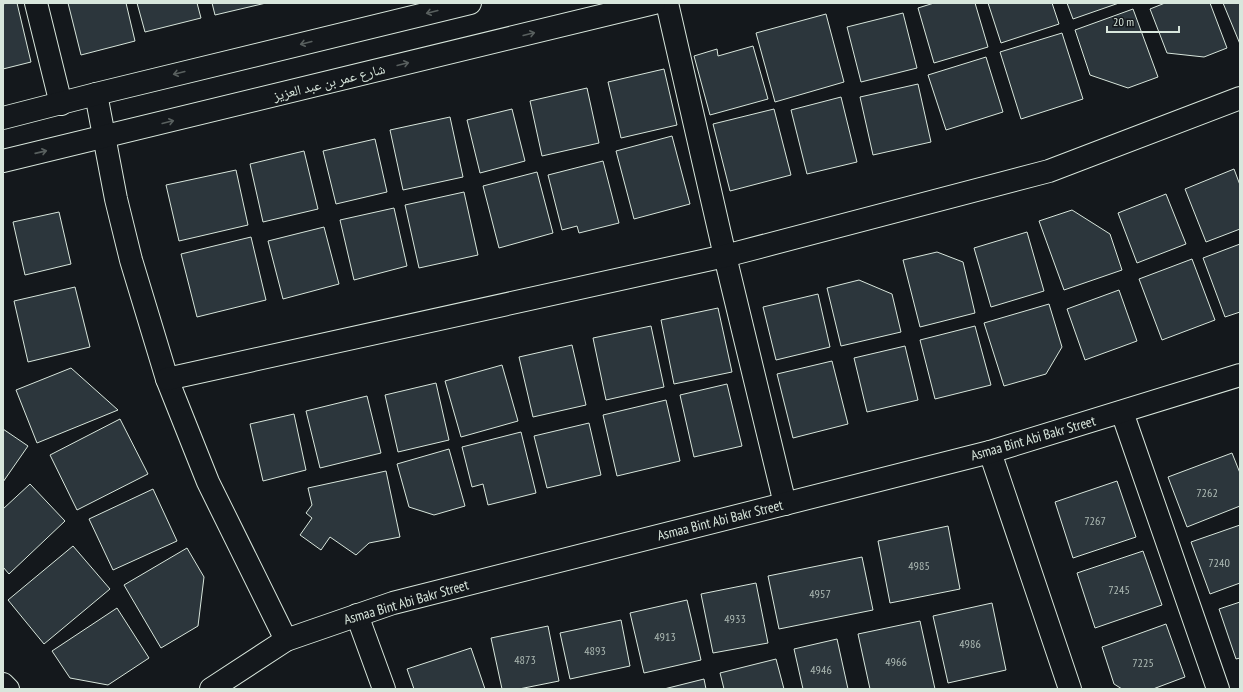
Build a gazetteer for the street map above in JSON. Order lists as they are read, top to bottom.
{
  "streets": {
    "street": ["شارع عمر بن عبد العزيز", "Asmaa Bint Abi Bakr Street"]
  },
  "house_numbers": [
    "7262",
    "7267",
    "7240",
    "4985",
    "7245",
    "4957",
    "4933",
    "4913",
    "4986",
    "4893",
    "4873",
    "4966",
    "7225",
    "4946"
  ],
  "scale_bar": "20 m"
}
